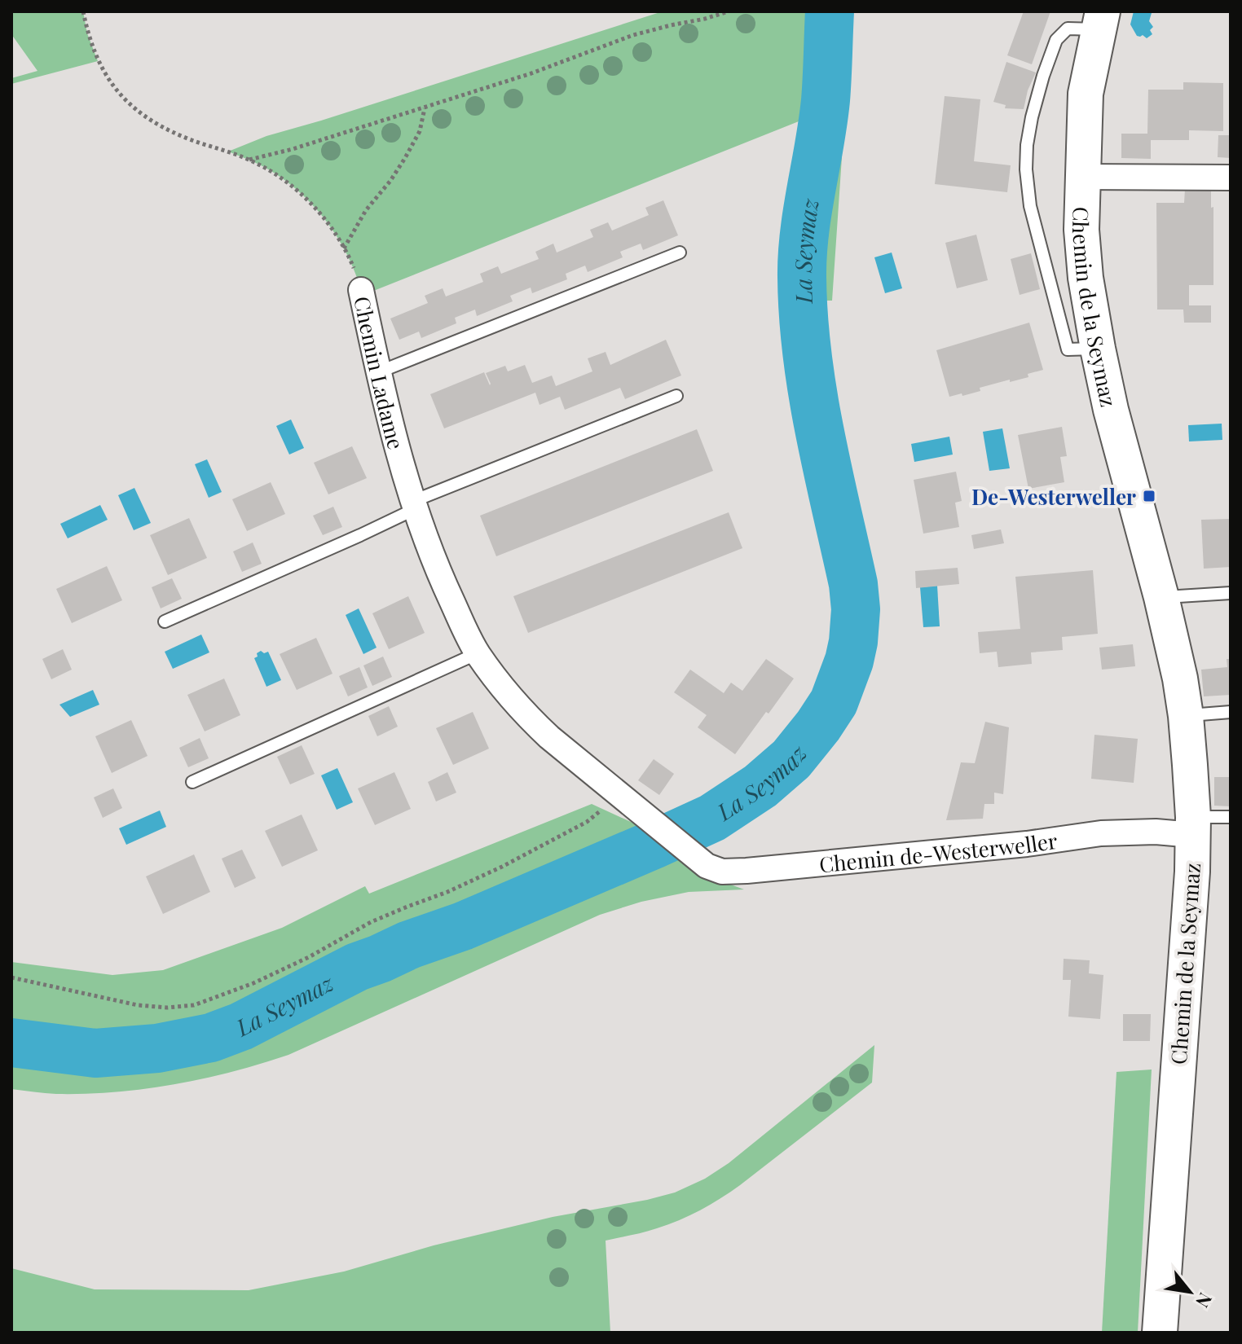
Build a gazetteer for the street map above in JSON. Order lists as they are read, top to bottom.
{
  "streets": {
    "street": ["Chemin de la Seymaz", "Chemin Ladame", "Chemin de-Westerweller"]
  },
  "crossings": [
    ["Chemin de la Seymaz", "Chemin de-Westerweller"],
    ["Chemin Ladame", "Chemin de-Westerweller"]
  ],
  "water": ["La Seymaz"],
  "places": {
    "transit": ["De-Westerweller"]
  },
  "north": "bottom right"
}
